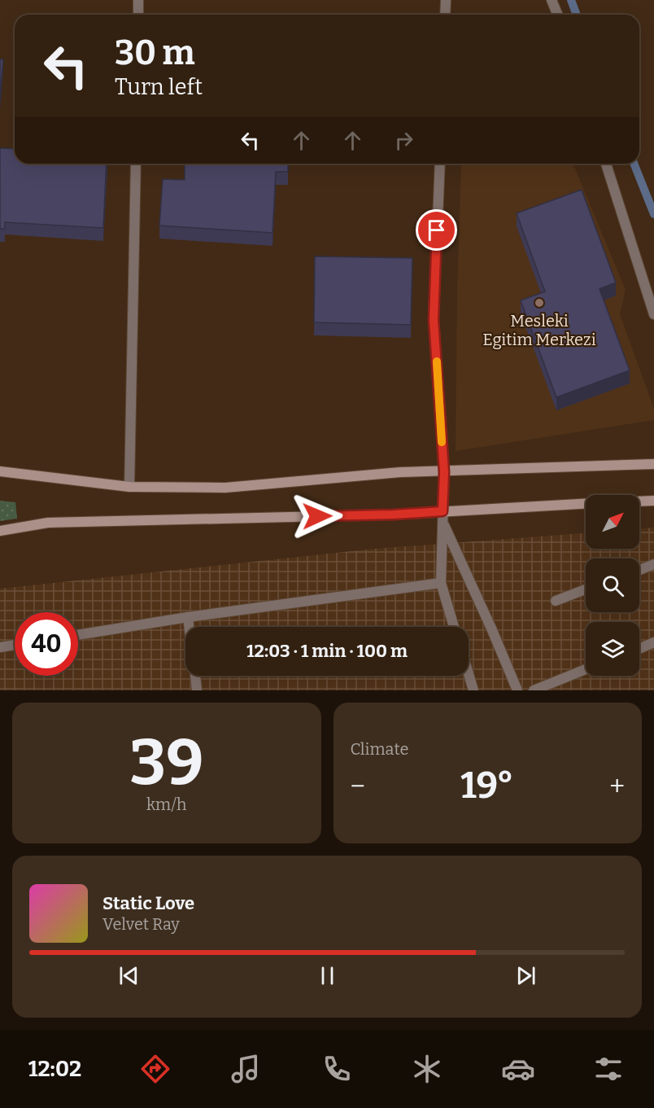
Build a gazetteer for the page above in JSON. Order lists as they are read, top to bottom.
{
  "places": ["Mesleki Egitim Merkezi"],
  "north": "top right",
  "page": {
    "turn": ["30 m", "Turn left"],
    "limit": "40",
    "trip": "12:03 · 1 min · 100 m",
    "tile": [
      ["39", "km/h"],
      "Climate"
    ],
    "heat": ["−", "19°", "+"],
    "song": ["Static Love", "Velvet Ray"],
    "tabs": "12:02"
  }
}
